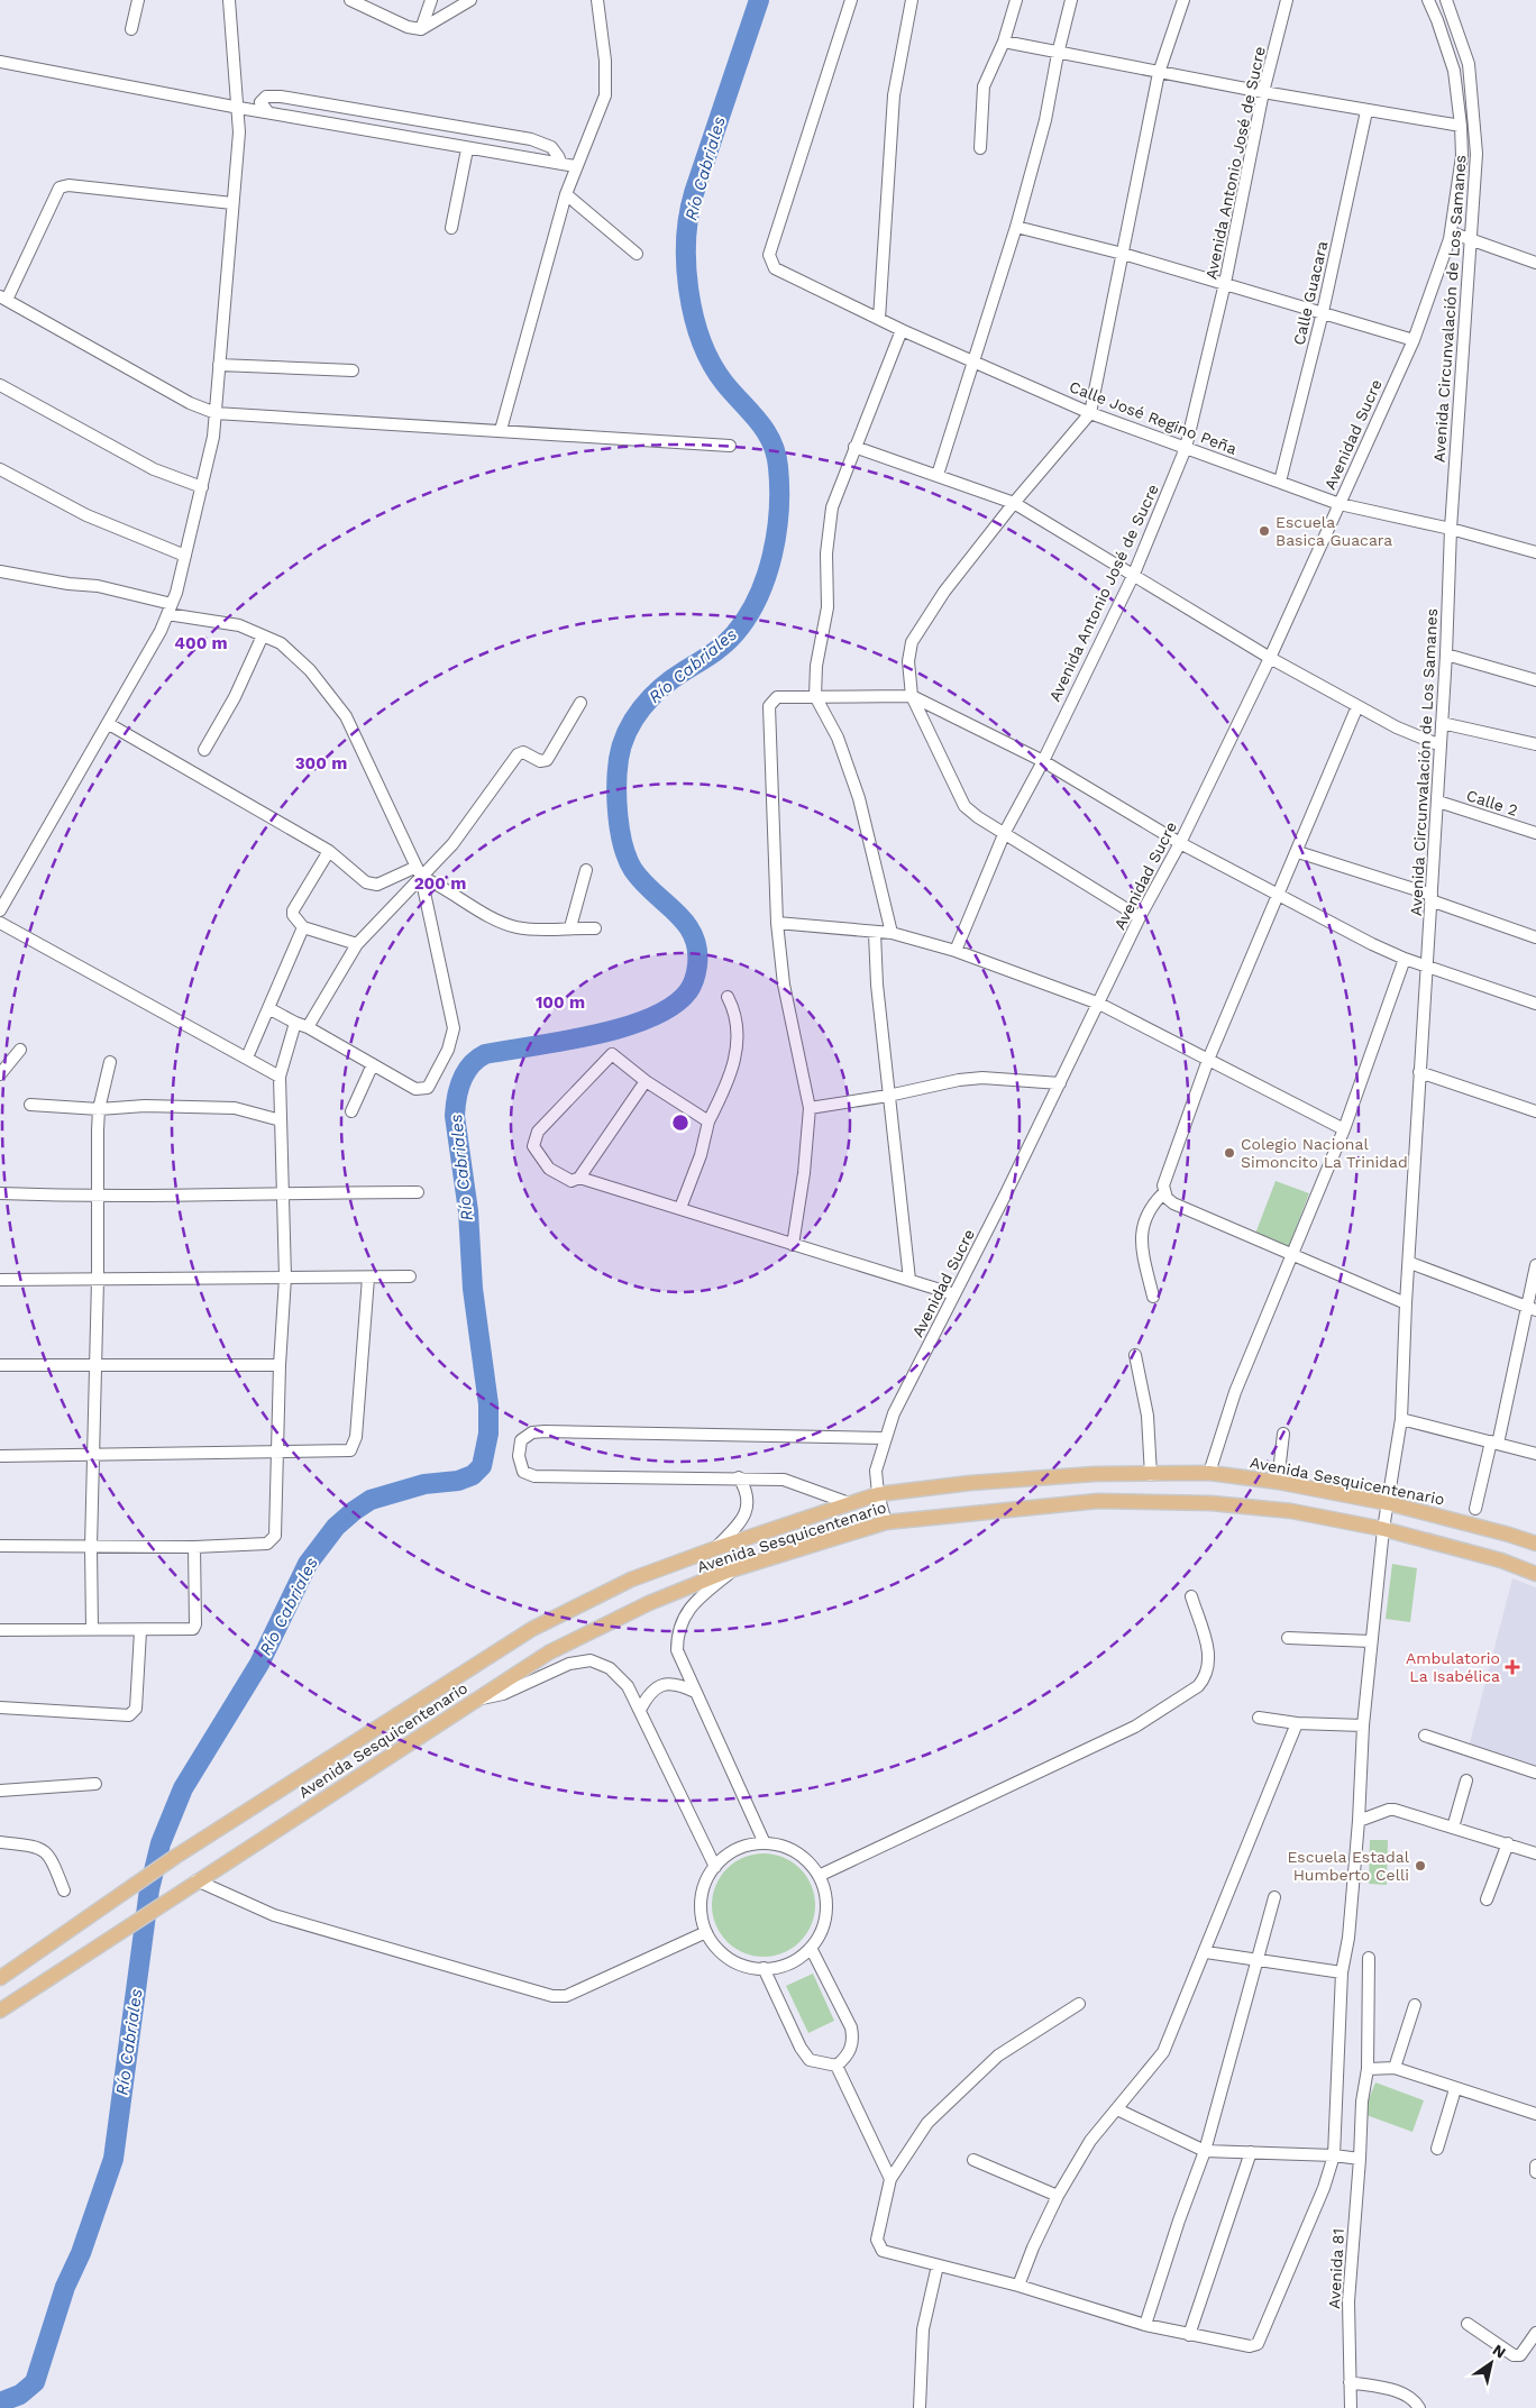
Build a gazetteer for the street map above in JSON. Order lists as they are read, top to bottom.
{
  "streets": {
    "main road": ["Avenida Sesquicentenario"],
    "street": [
      "Avenida Antonio José de Sucre",
      "Calle Guacara",
      "Avenida Circunvalación de Los Samanes",
      "Calle José Regino Peña",
      "Avenidad Sucre",
      "Calle 2",
      "Avenida 81"
    ]
  },
  "crossings": [
    ["Avenida Antonio José de Sucre", "Calle José Regino Peña"],
    ["Calle Guacara", "Calle José Regino Peña"],
    ["Avenida Circunvalación de Los Samanes", "Calle José Regino Peña"],
    ["Avenida Circunvalación de Los Samanes", "Calle 2"],
    ["Avenida Circunvalación de Los Samanes", "Avenida Sesquicentenario"],
    ["Calle José Regino Peña", "Avenidad Sucre"],
    ["Avenidad Sucre", "Avenida Sesquicentenario"]
  ],
  "water": ["Río Cabriales"],
  "places": {
    "other": ["Escuela Basica Guacara", "Colegio Nacional Simoncito La Trinidad", "Escuela Estadal Humberto Celli"],
    "health": ["Ambulatorio La Isabélica"]
  },
  "north": "top right",
  "rings": [
    "400 m",
    "300 m",
    "200 m",
    "100 m"
  ]
}
